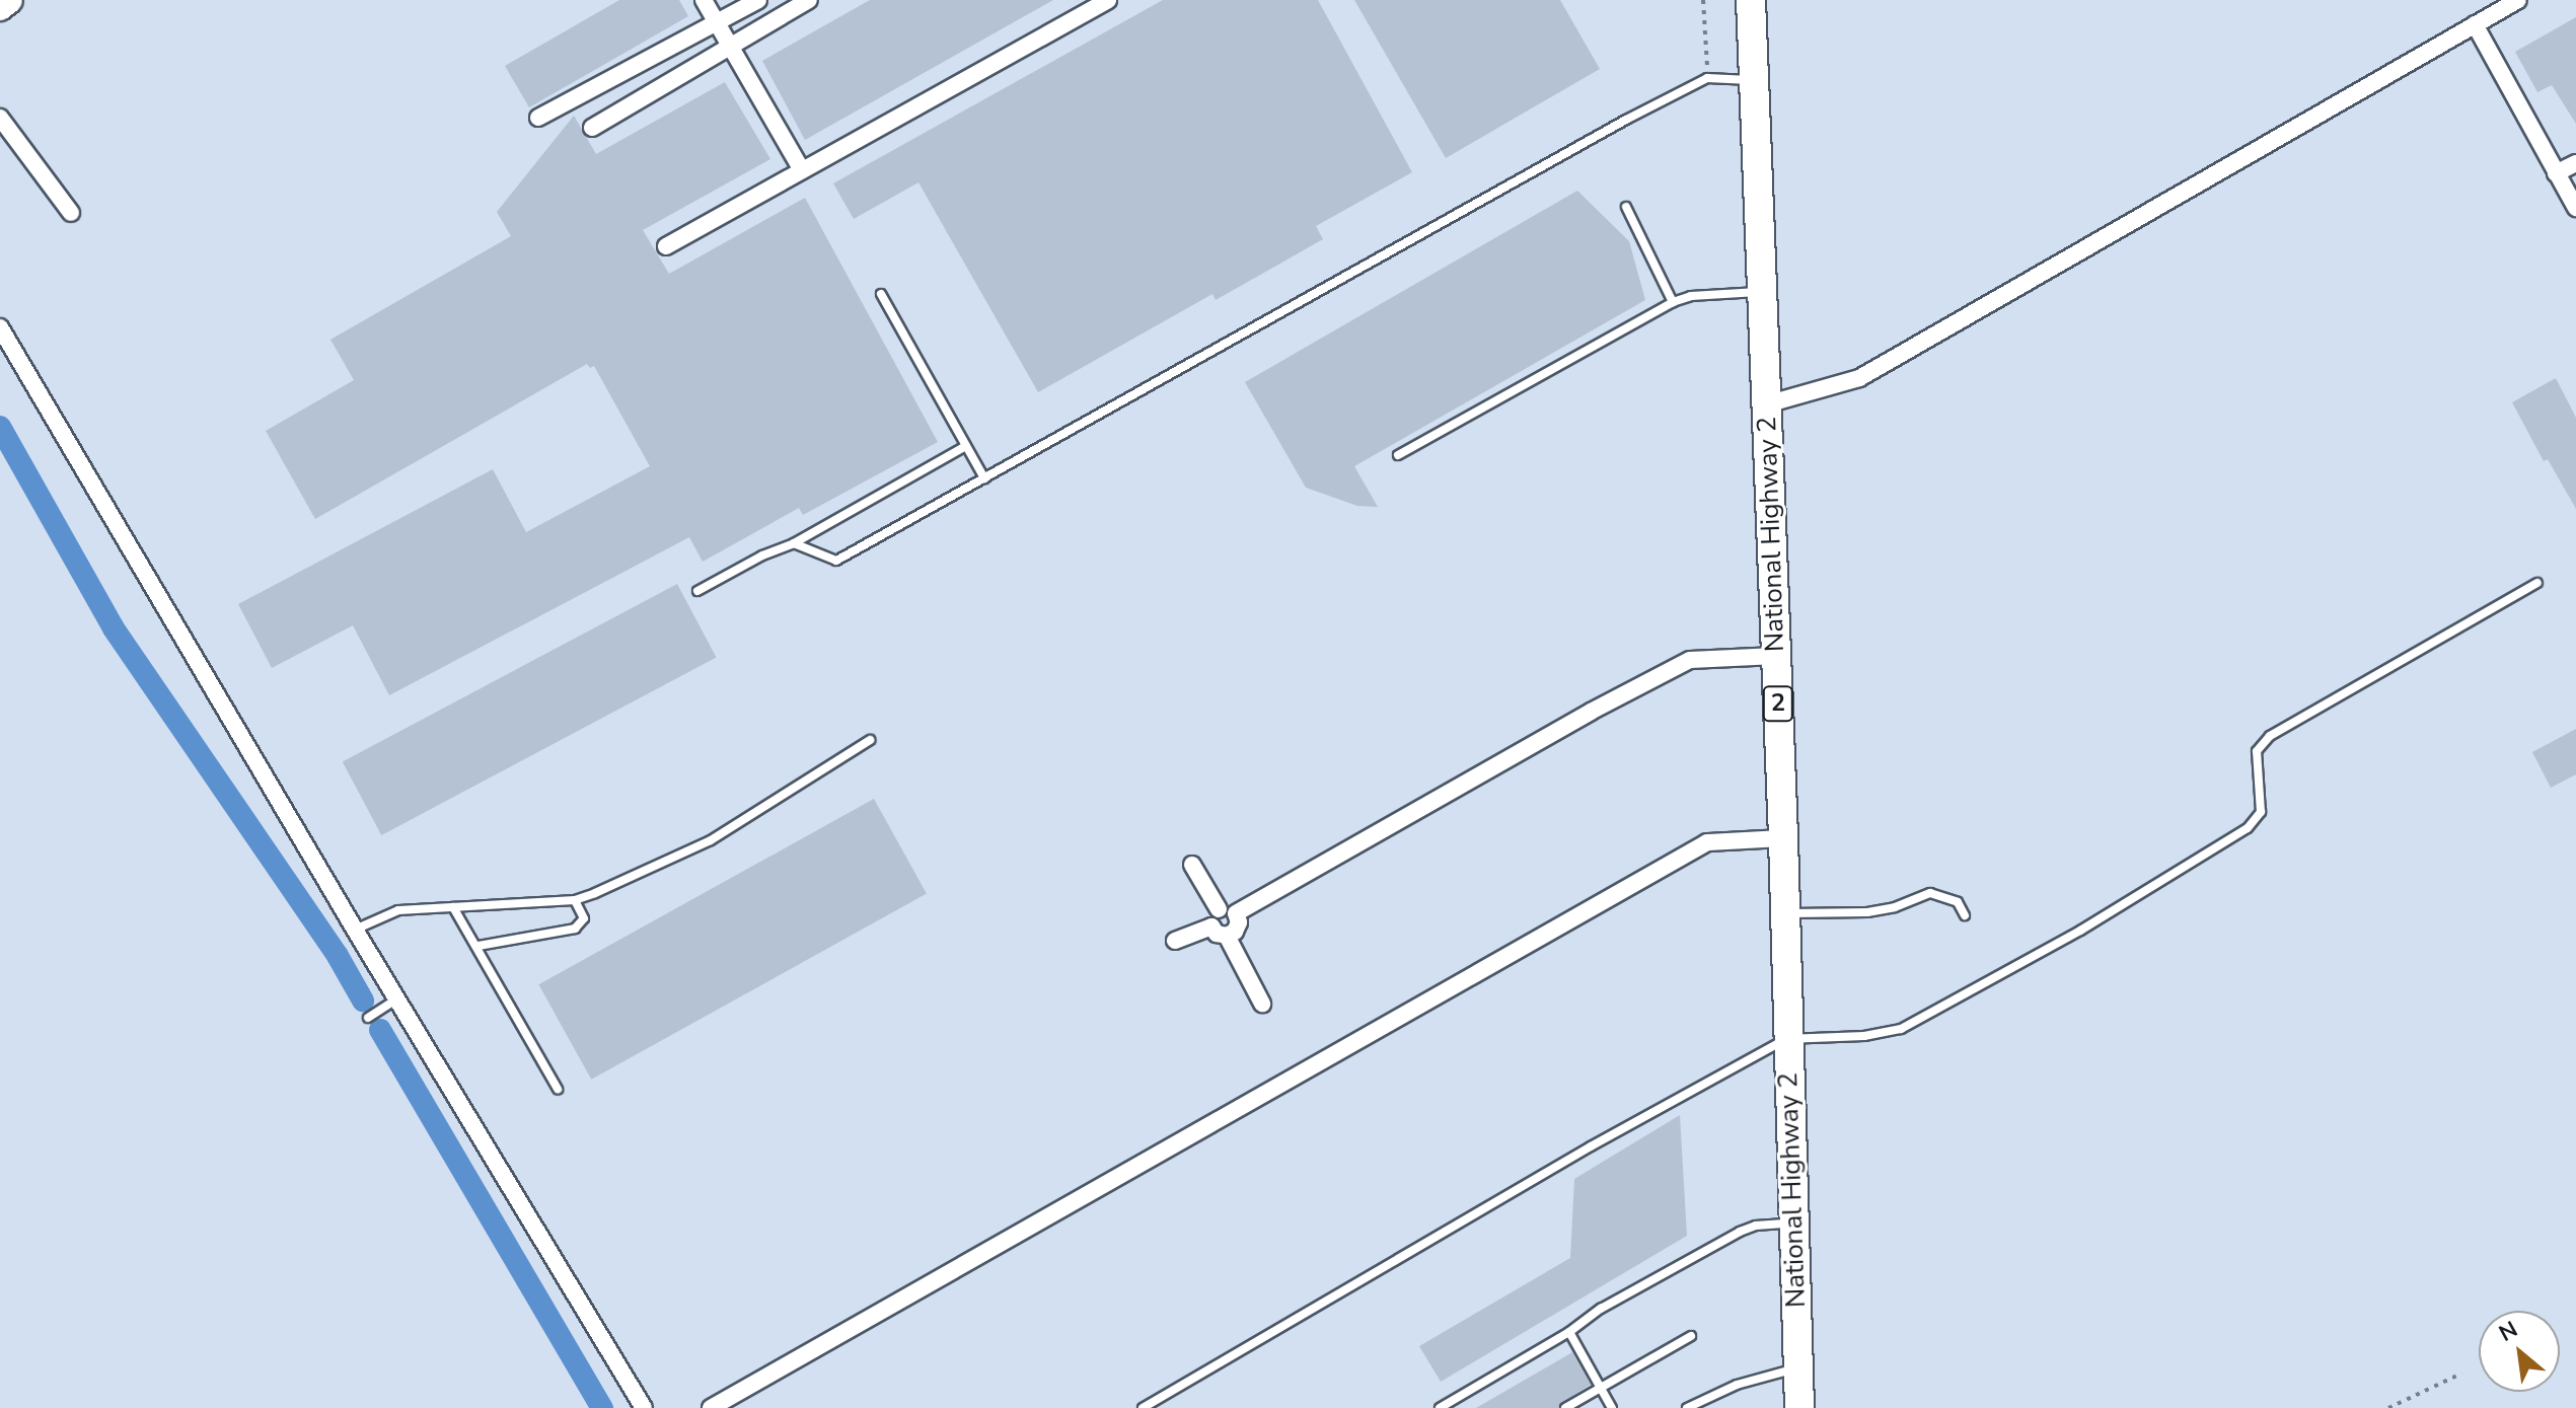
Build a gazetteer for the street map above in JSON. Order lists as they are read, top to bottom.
{
  "streets": {
    "highway": ["National Highway 2", "2"]
  },
  "north": "top left"
}
